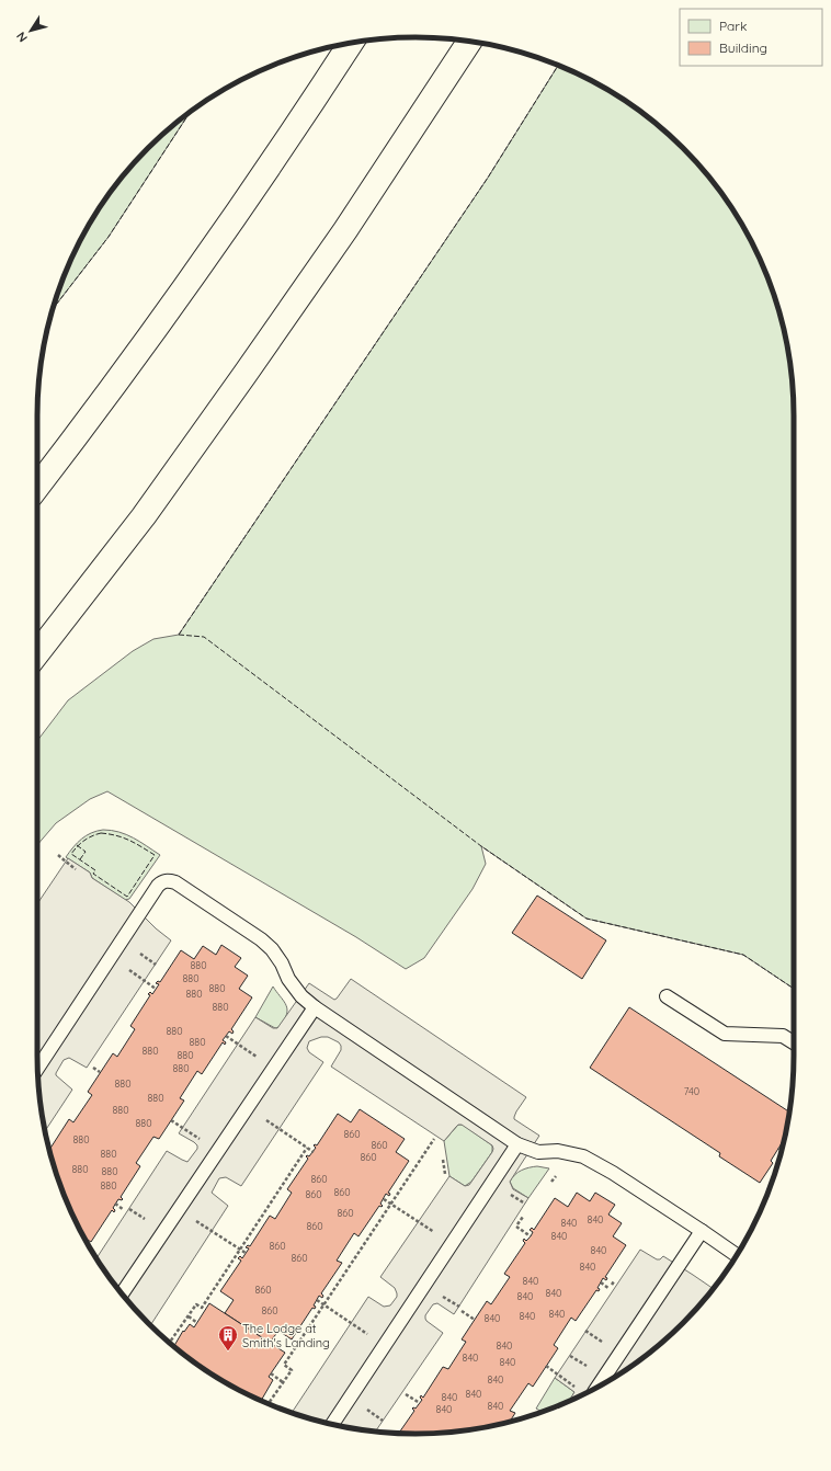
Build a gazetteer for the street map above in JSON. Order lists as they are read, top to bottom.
{
  "places": {
    "building": ["The Lodge at Smith's Landing"]
  },
  "house_numbers": [
    "880",
    "880",
    "880",
    "880",
    "880",
    "880",
    "880",
    "880",
    "880",
    "880",
    "880",
    "740",
    "880",
    "880",
    "880",
    "860",
    "880",
    "860",
    "880",
    "860",
    "880",
    "880",
    "860",
    "880",
    "860",
    "860",
    "860",
    "840",
    "840",
    "860",
    "840",
    "860",
    "840",
    "860",
    "840",
    "840",
    "860",
    "840",
    "840",
    "860",
    "840",
    "840",
    "840",
    "840",
    "840",
    "840",
    "840",
    "840",
    "840",
    "840",
    "840"
  ],
  "legend": ["Park", "Building"],
  "north": "bottom left"
}
